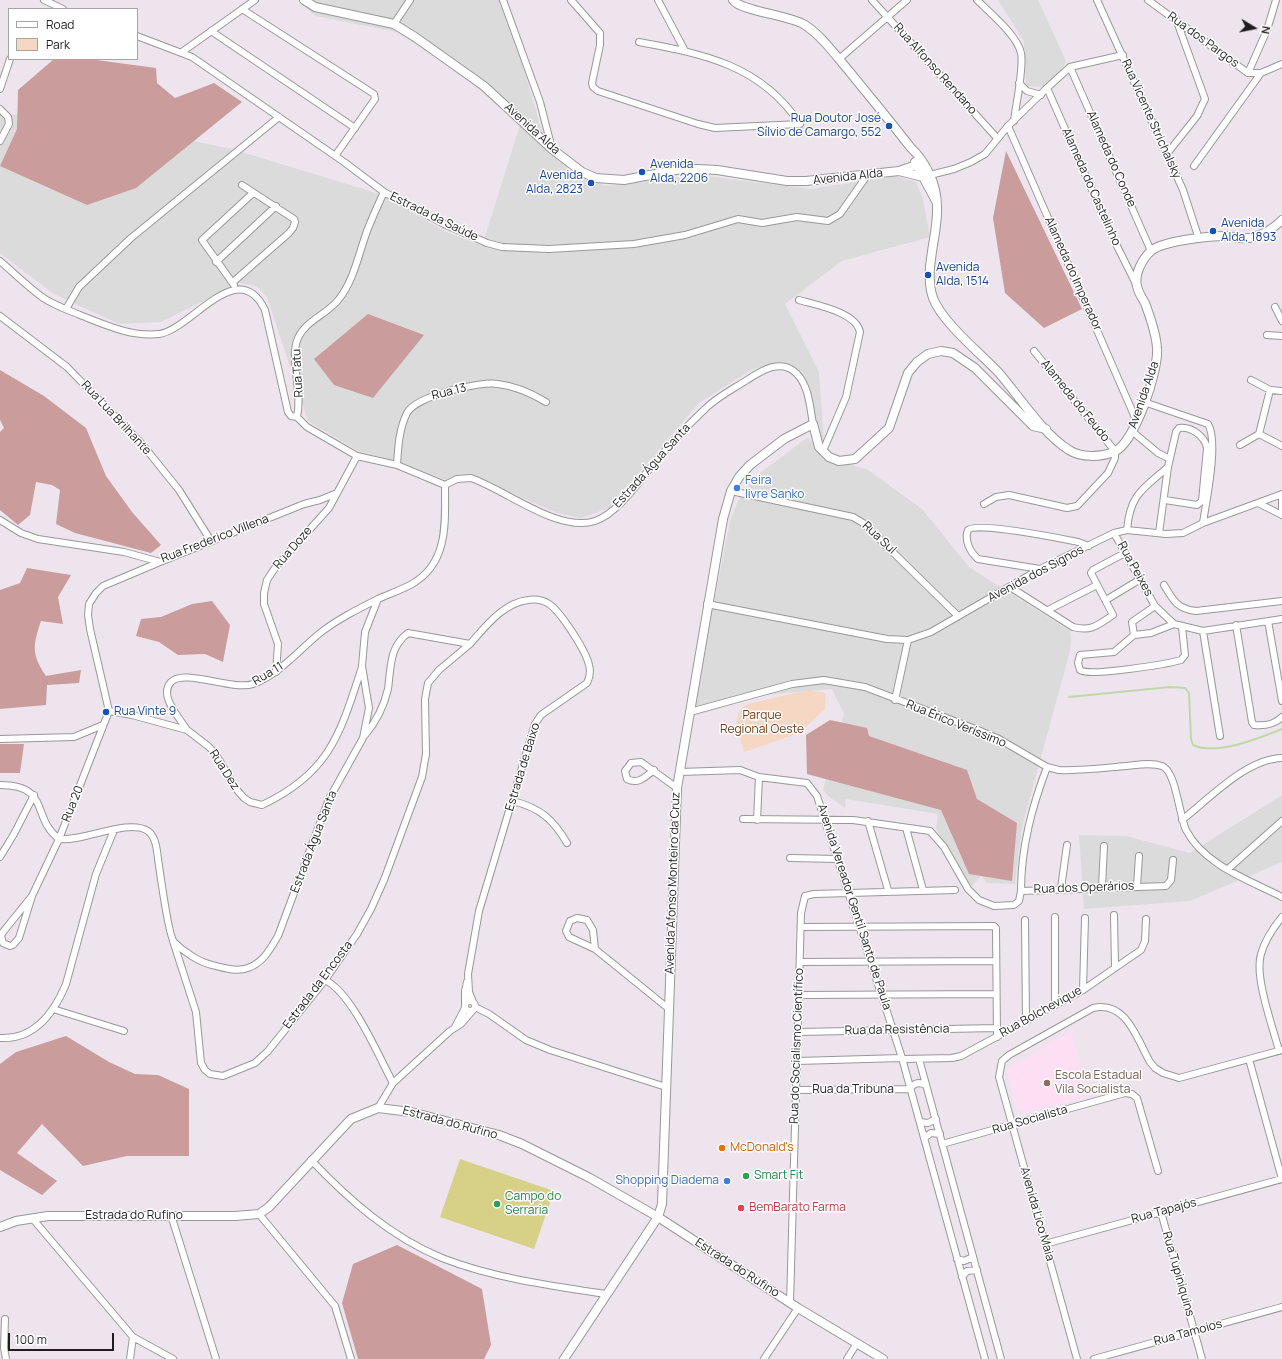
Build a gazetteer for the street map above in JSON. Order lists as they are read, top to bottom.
{
  "streets": {
    "street": [
      "Rua dos Pargos",
      "Rua Alfonso Rendano",
      "Rua Vicente Strichalsky",
      "Avenida Alda",
      "Alameda do Conde",
      "Alameda do Castelinho",
      "Estrada da Saúde",
      "Alameda do Imperador",
      "Rua Tatu",
      "Rua 13",
      "Alameda do Feudo",
      "Rua Lua Brilhante",
      "Estrada Água Santa",
      "Rua Sul",
      "Rua Frederico Villena",
      "Rua Doze",
      "Rua Peixes",
      "Avenida dos Signos",
      "Rua 11",
      "Rua Érico Veríssimo",
      "Estrada de Baixo",
      "Rua Dez",
      "Rua 20",
      "Avenida Afonso Monteiro da Cruz",
      "Rua dos Operários",
      "Avenida Vereador Gentil Santo de Paula",
      "Estrada da Encosta",
      "Rua Bolchevique",
      "Rua da Resistência",
      "Rua do Socialismo Científico",
      "Rua da Tribuna",
      "Rua Socialista",
      "Estrada do Rufino",
      "Rua Tapajós",
      "Avenida Lico Maia",
      "Rua Tupiniquins",
      "Rua Tamoios"
    ]
  },
  "crossings": [
    ["Avenida Alda", "Alameda do Castelinho"],
    ["Avenida Alda", "Estrada da Saúde"],
    ["Avenida Alda", "Alameda do Imperador"],
    ["Avenida Alda", "Alameda do Feudo"],
    ["Estrada da Saúde", "Rua Tatu"],
    ["Rua Lua Brilhante", "Rua Frederico Villena"],
    ["Estrada Água Santa", "Rua 11"],
    ["Estrada Água Santa", "Rua Dez"],
    ["Estrada Água Santa", "Avenida Afonso Monteiro da Cruz"],
    ["Estrada Água Santa", "Estrada da Encosta"],
    ["Rua Sul", "Avenida dos Signos"],
    ["Rua Sul", "Avenida Afonso Monteiro da Cruz"],
    ["Rua Frederico Villena", "Rua Doze"],
    ["Rua Doze", "Rua 11"],
    ["Rua Peixes", "Avenida dos Signos"],
    ["Avenida dos Signos", "Avenida Afonso Monteiro da Cruz"],
    ["Rua 11", "Rua Dez"],
    ["Rua Érico Veríssimo", "Avenida Afonso Monteiro da Cruz"],
    ["Estrada de Baixo", "Estrada da Encosta"],
    ["Estrada de Baixo", "Estrada do Rufino"],
    ["Rua Dez", "Rua 20"],
    ["Avenida Afonso Monteiro da Cruz", "Avenida Vereador Gentil Santo de Paula"],
    ["Avenida Afonso Monteiro da Cruz", "Estrada do Rufino"],
    ["Rua dos Operários", "Avenida Vereador Gentil Santo de Paula"],
    ["Avenida Vereador Gentil Santo de Paula", "Rua Bolchevique"],
    ["Avenida Vereador Gentil Santo de Paula", "Rua da Resistência"],
    ["Avenida Vereador Gentil Santo de Paula", "Rua do Socialismo Científico"],
    ["Avenida Vereador Gentil Santo de Paula", "Rua da Tribuna"],
    ["Rua Bolchevique", "Rua do Socialismo Científico"],
    ["Rua da Resistência", "Rua do Socialismo Científico"],
    ["Rua do Socialismo Científico", "Rua da Tribuna"],
    ["Rua do Socialismo Científico", "Estrada do Rufino"],
    ["Rua Socialista", "Avenida Lico Maia"],
    ["Rua Tapajós", "Avenida Lico Maia"],
    ["Rua Tapajós", "Rua Tupiniquins"],
    ["Rua Tupiniquins", "Rua Tamoios"]
  ],
  "parks": ["Parque Regional Oeste"],
  "places": [
    "Rua Doutor José Sílvio de Camargo, 552",
    "Avenida Alda, 2206",
    "Avenida Alda, 2823",
    "Avenida Alda, 1893",
    "Avenida Alda, 1514",
    "Feira livre Sanko",
    "Rua Vinte 9",
    "Escola Estadual Vila Socialista",
    "McDonald's",
    "Smart Fit",
    "Shopping Diadema",
    "Campo do Serraria",
    "BemBarato Farma"
  ],
  "legend": ["Road", "Park"],
  "scale_bar": "100 m",
  "north": "right"
}
